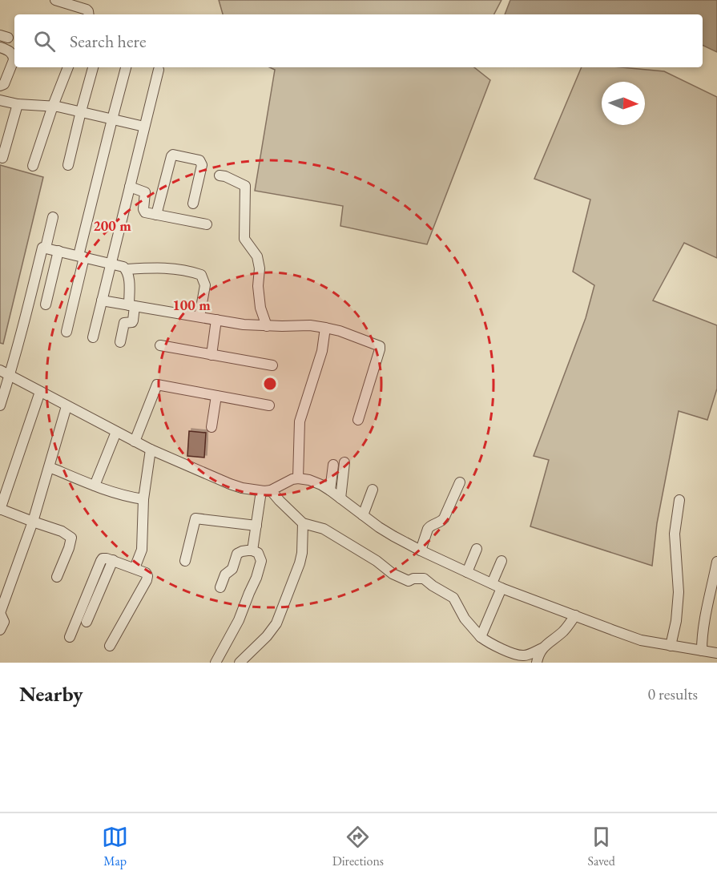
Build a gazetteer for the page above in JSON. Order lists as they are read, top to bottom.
{
  "north": "right",
  "page": {
    "search": "Search here",
    "heading": ["Nearby", "0 results"],
    "nav": ["Map", "Directions", "Saved"]
  },
  "rings": ["200 m", "100 m"]
}
